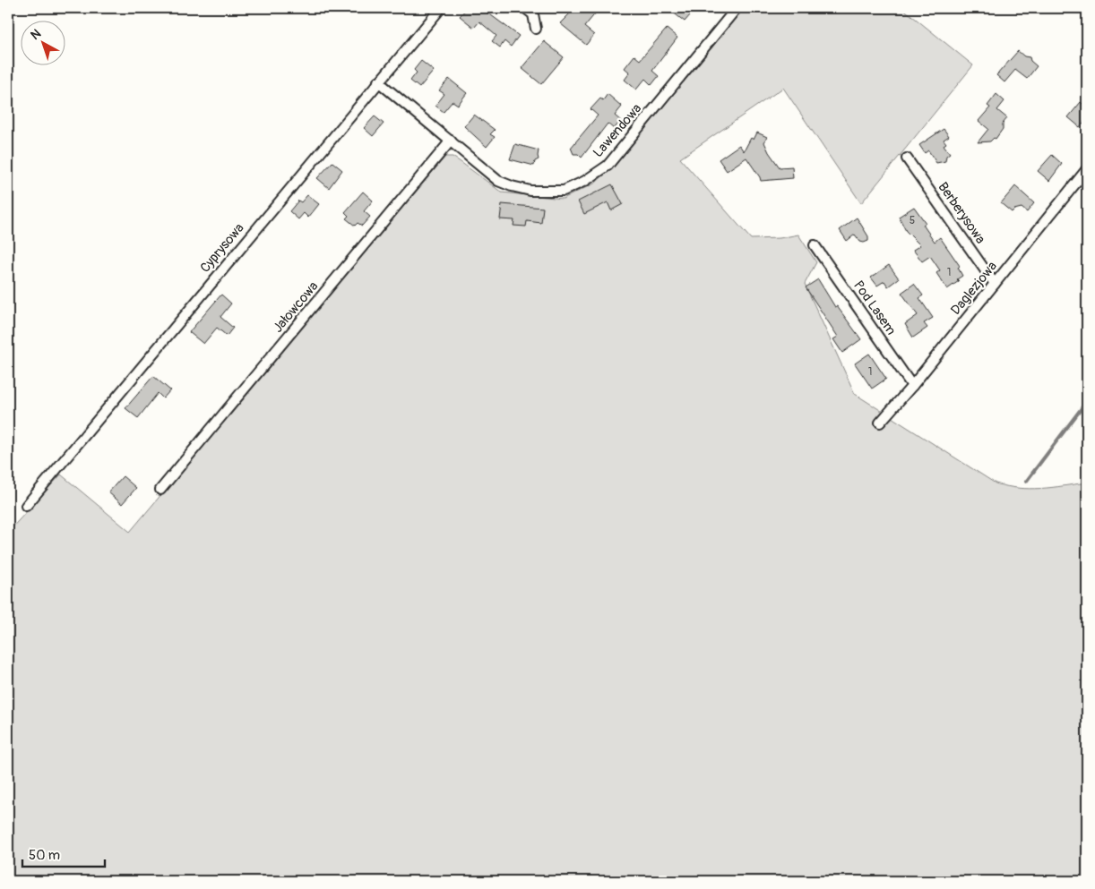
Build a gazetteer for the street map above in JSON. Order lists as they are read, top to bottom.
{
  "streets": {
    "street": [
      "Lawendowa",
      "Berberysowa",
      "Cyprysowa",
      "Daglezjowa",
      "Jałowcowa",
      "Pod Lasem"
    ]
  },
  "crossings": [
    ["Lawendowa", "Cyprysowa"],
    ["Lawendowa", "Jałowcowa"],
    ["Berberysowa", "Daglezjowa"],
    ["Daglezjowa", "Pod Lasem"]
  ],
  "house_numbers": ["5", "1", "1"],
  "scale_bar": "50 m",
  "north": "top left"
}
